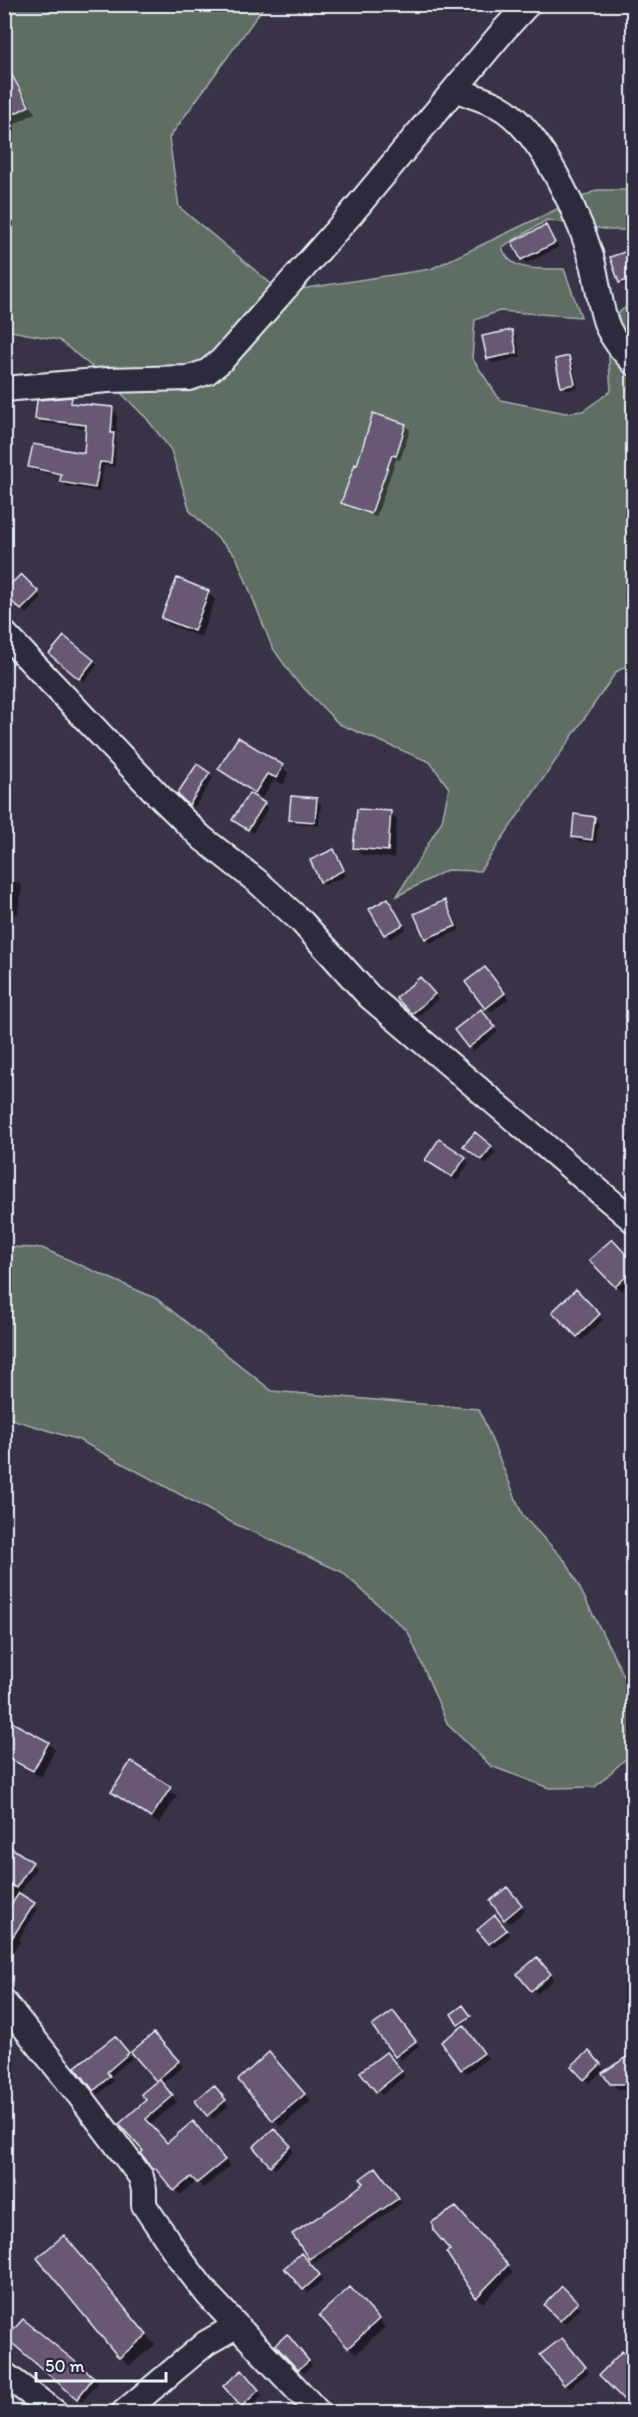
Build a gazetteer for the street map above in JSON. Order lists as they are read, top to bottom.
{
  "scale_bar": "50 m"
}
